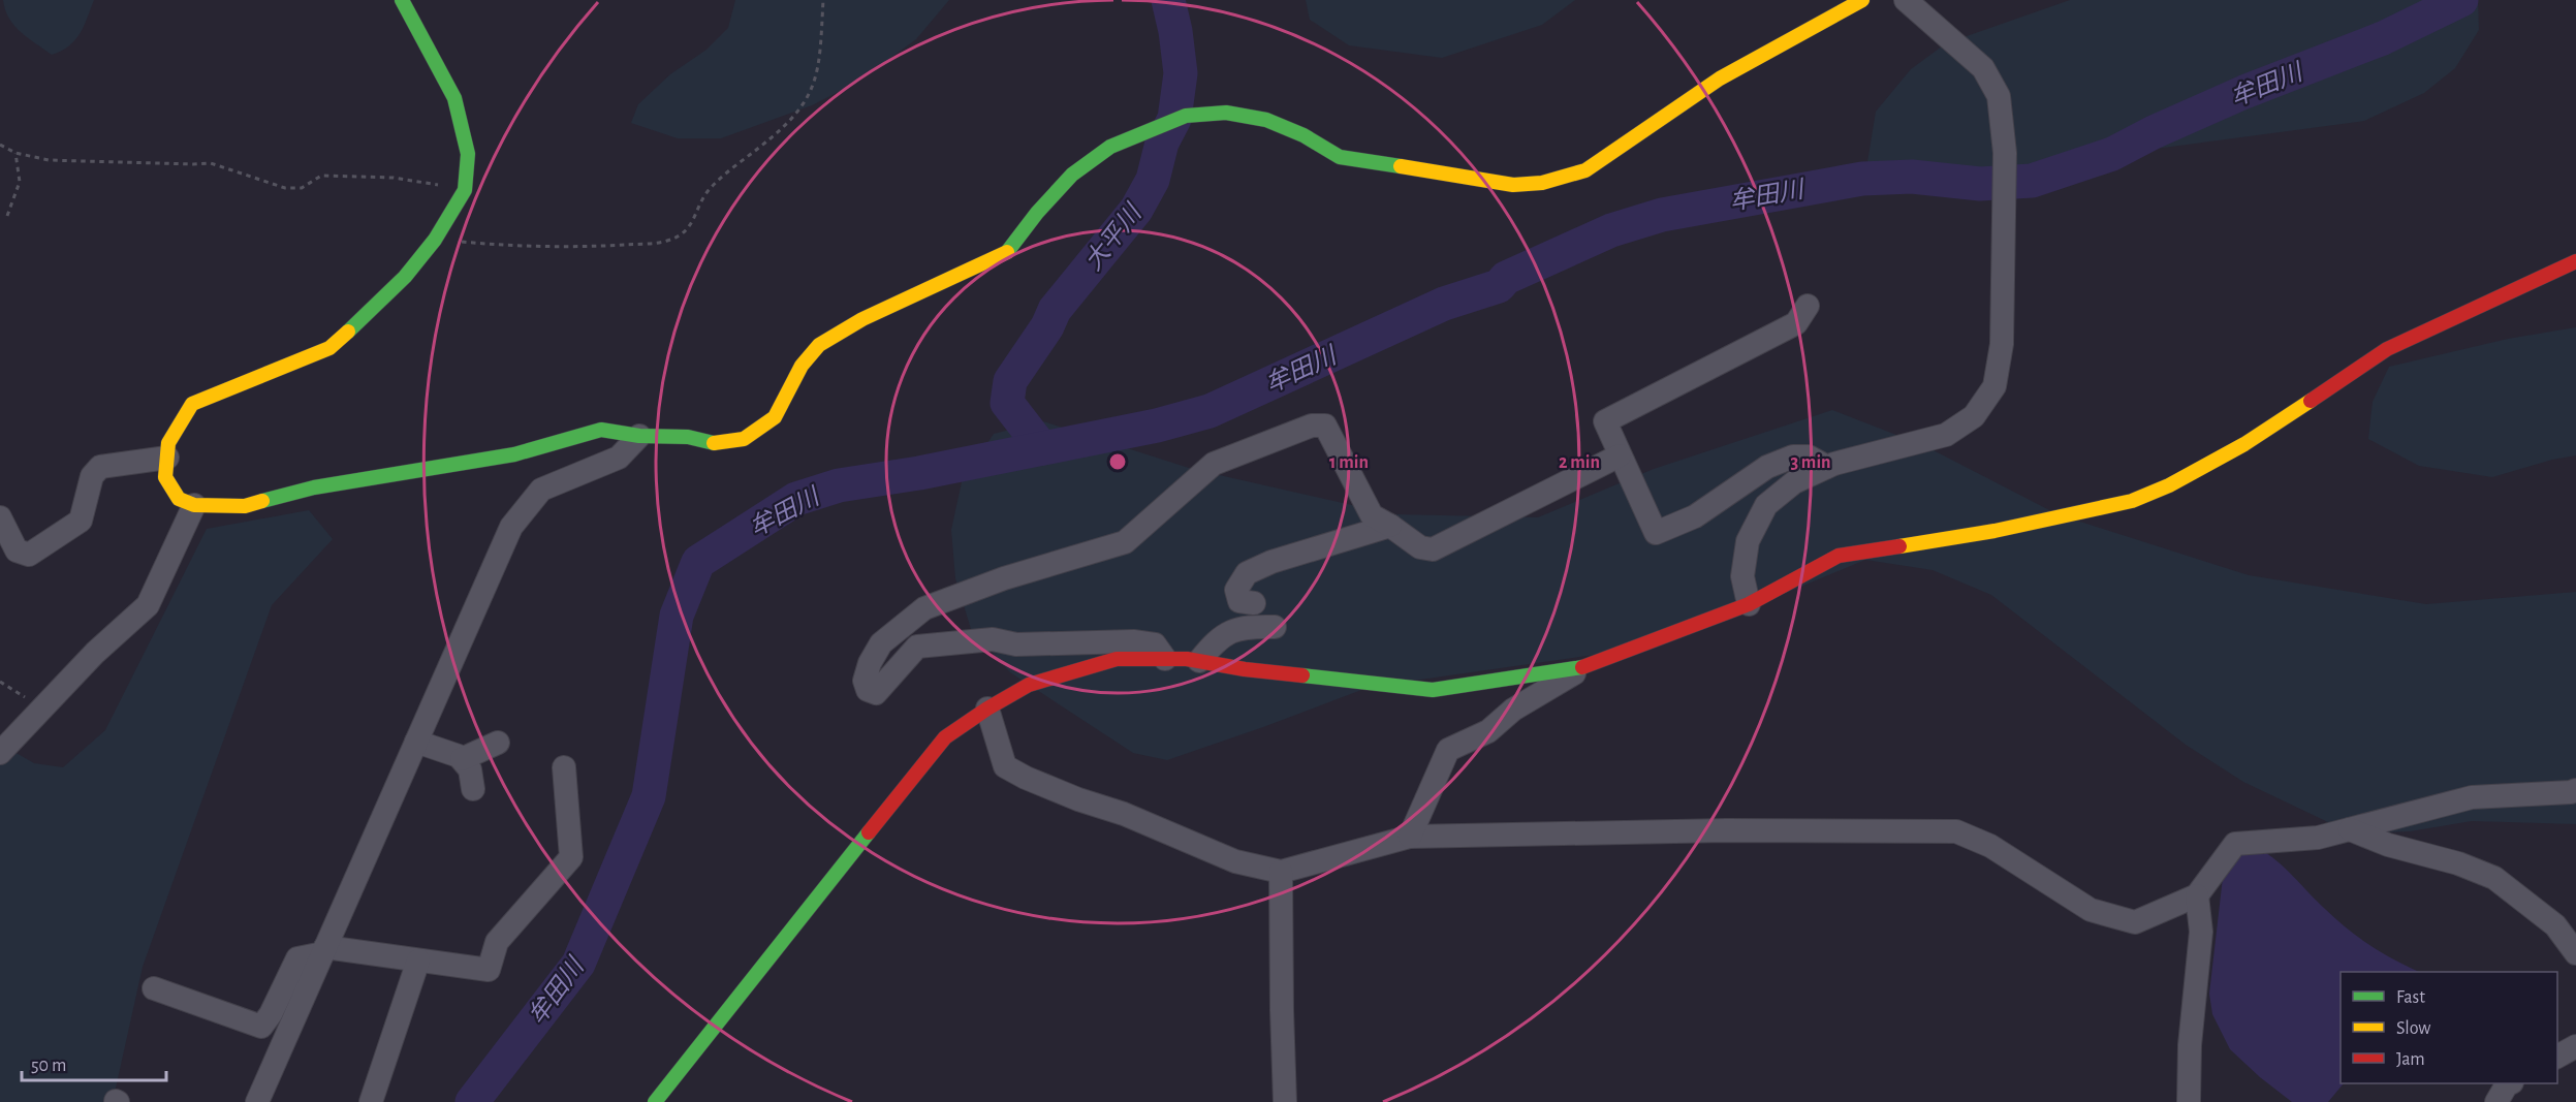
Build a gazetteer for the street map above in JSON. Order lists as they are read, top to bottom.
{
  "water": ["牟田川", "大平川"],
  "legend": ["Fast", "Slow", "Jam"],
  "scale_bar": "50 m",
  "rings": ["1 min", "2 min", "3 min"]
}
